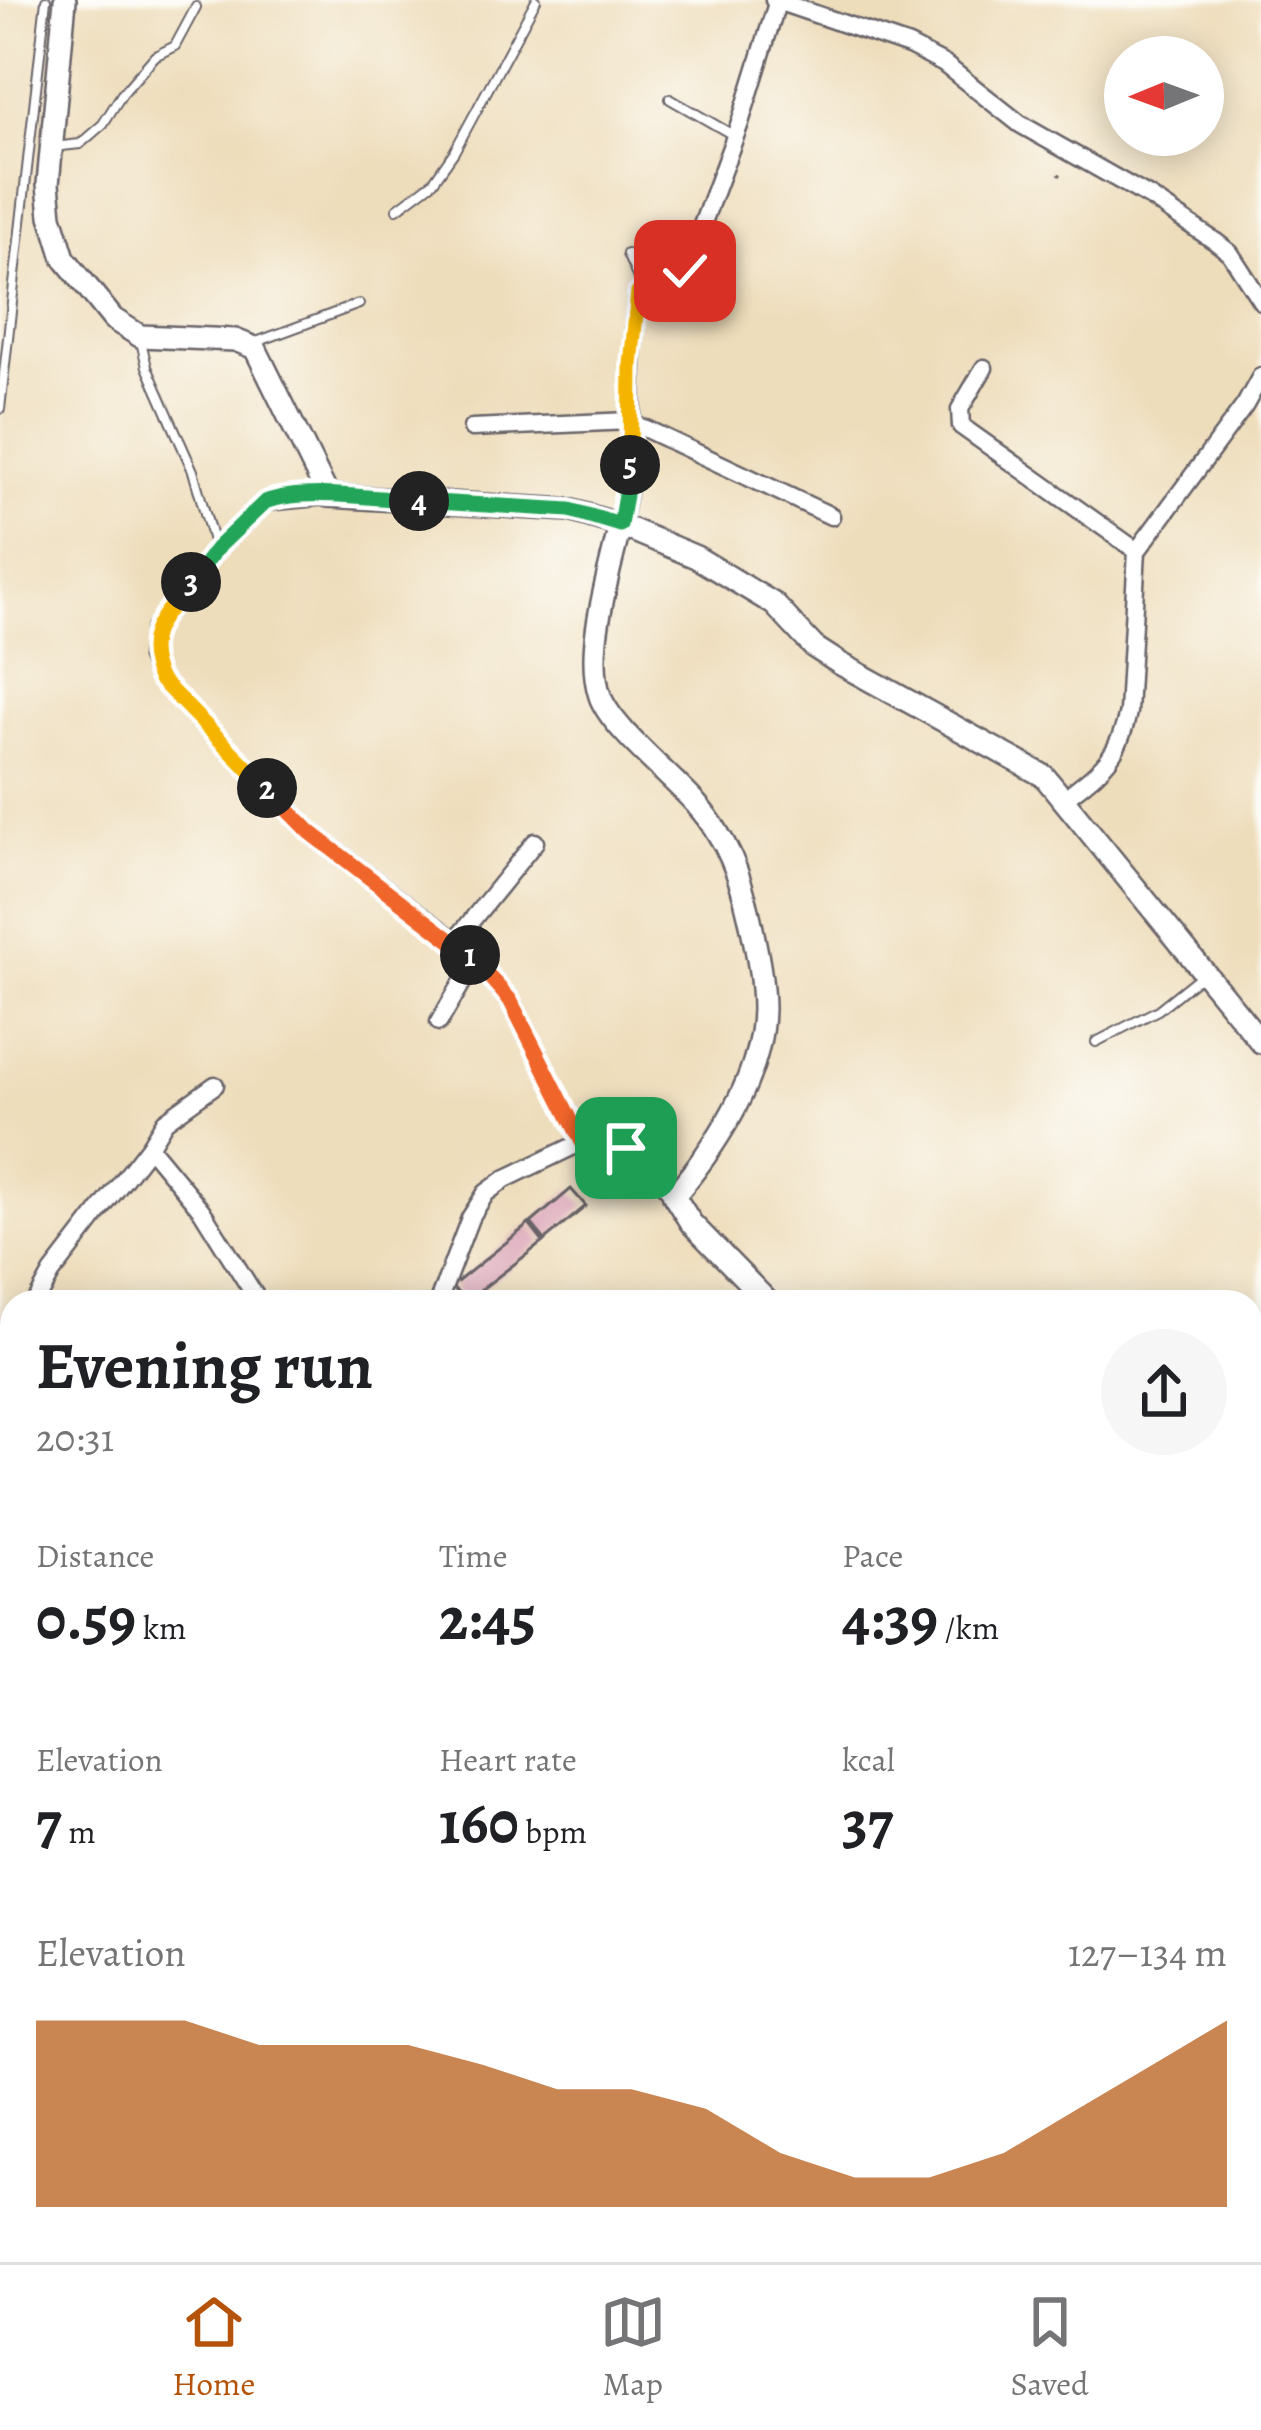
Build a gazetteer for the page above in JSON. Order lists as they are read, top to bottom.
{
  "north": "left",
  "page": {
    "pins": [
      "5",
      "4",
      "3",
      "2",
      "1"
    ],
    "heading": ["Evening run", "20:31"],
    "stats": [
      ["Distance", "0.59 km"],
      ["Time", "2:45"],
      ["Pace", "4:39 /km"],
      ["Elevation", "7 m"],
      ["Heart rate", "160 bpm"],
      ["kcal", "37"]
    ],
    "chart": ["Elevation", "127–134 m"],
    "tabs": ["Home", "Map", "Saved"]
  }
}
